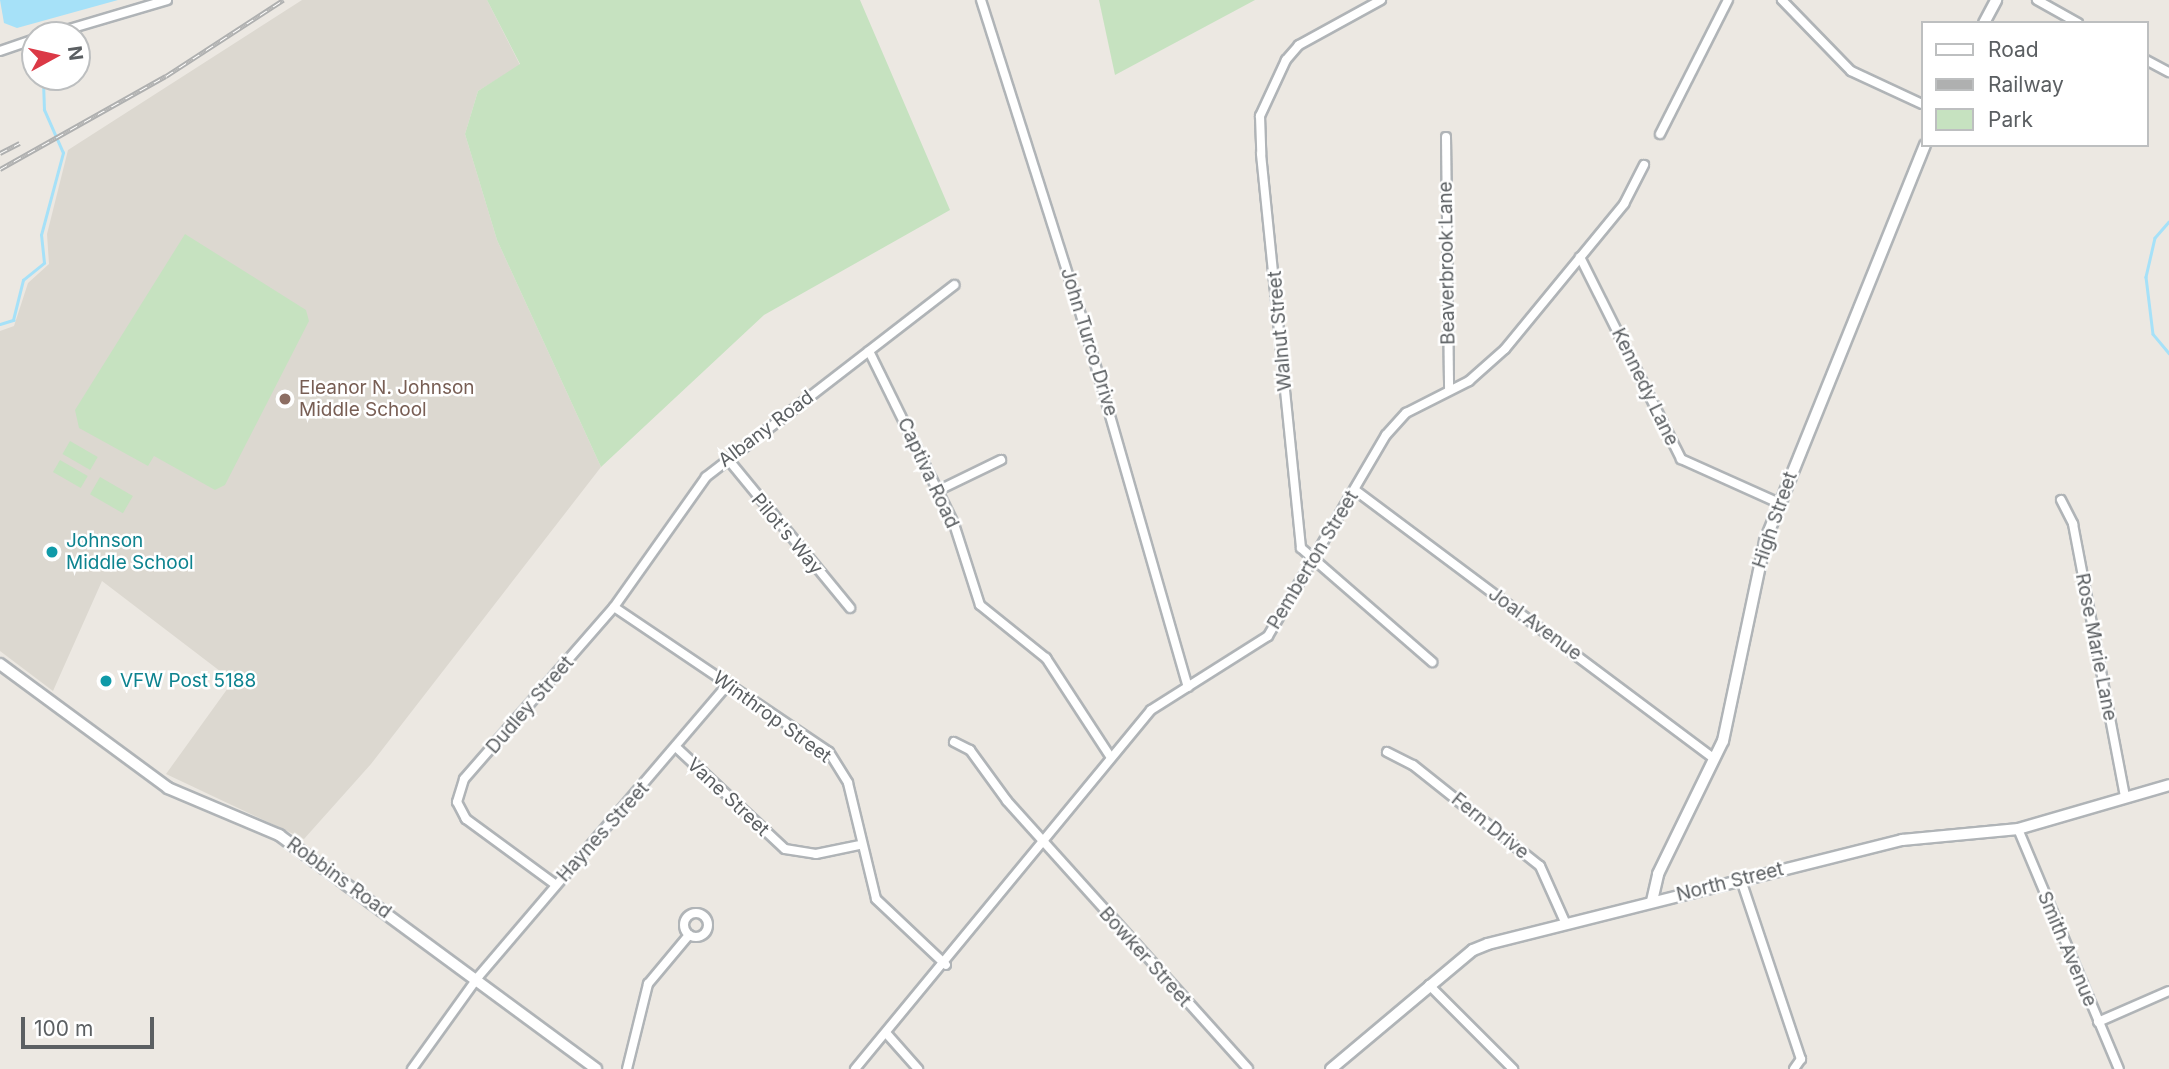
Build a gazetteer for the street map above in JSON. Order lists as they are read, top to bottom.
{
  "streets": {
    "street": [
      "Beaverbrook Lane",
      "Walnut Street",
      "John Turco Drive",
      "Kennedy Lane",
      "Albany Road",
      "Captiva Road",
      "High Street",
      "Pilot's Way",
      "Pemberton Street",
      "Joal Avenue",
      "Rose Marie Lane",
      "Dudley Street",
      "Winthrop Street",
      "Vane Street",
      "Fern Drive",
      "Haynes Street",
      "Robbins Road",
      "North Street",
      "Smith Avenue",
      "Bowker Street"
    ]
  },
  "crossings": [
    ["Beaverbrook Lane", "Pemberton Street"],
    ["Walnut Street", "Pemberton Street"],
    ["John Turco Drive", "Pemberton Street"],
    ["Kennedy Lane", "High Street"],
    ["Kennedy Lane", "Pemberton Street"],
    ["Albany Road", "Captiva Road"],
    ["Albany Road", "Pilot's Way"],
    ["Albany Road", "Dudley Street"],
    ["Albany Road", "Winthrop Street"],
    ["Captiva Road", "Pemberton Street"],
    ["High Street", "Joal Avenue"],
    ["High Street", "North Street"],
    ["Pemberton Street", "Joal Avenue"],
    ["Pemberton Street", "Winthrop Street"],
    ["Pemberton Street", "Bowker Street"],
    ["Rose Marie Lane", "North Street"],
    ["Dudley Street", "Winthrop Street"],
    ["Dudley Street", "Haynes Street"],
    ["Winthrop Street", "Vane Street"],
    ["Winthrop Street", "Haynes Street"],
    ["Vane Street", "Haynes Street"],
    ["Fern Drive", "North Street"],
    ["Haynes Street", "Robbins Road"],
    ["North Street", "Smith Avenue"]
  ],
  "places": ["Eleanor N. Johnson Middle School", "Johnson Middle School", "VFW Post 5188"],
  "legend": ["Road", "Railway", "Park"],
  "scale_bar": "100 m",
  "north": "right"
}
